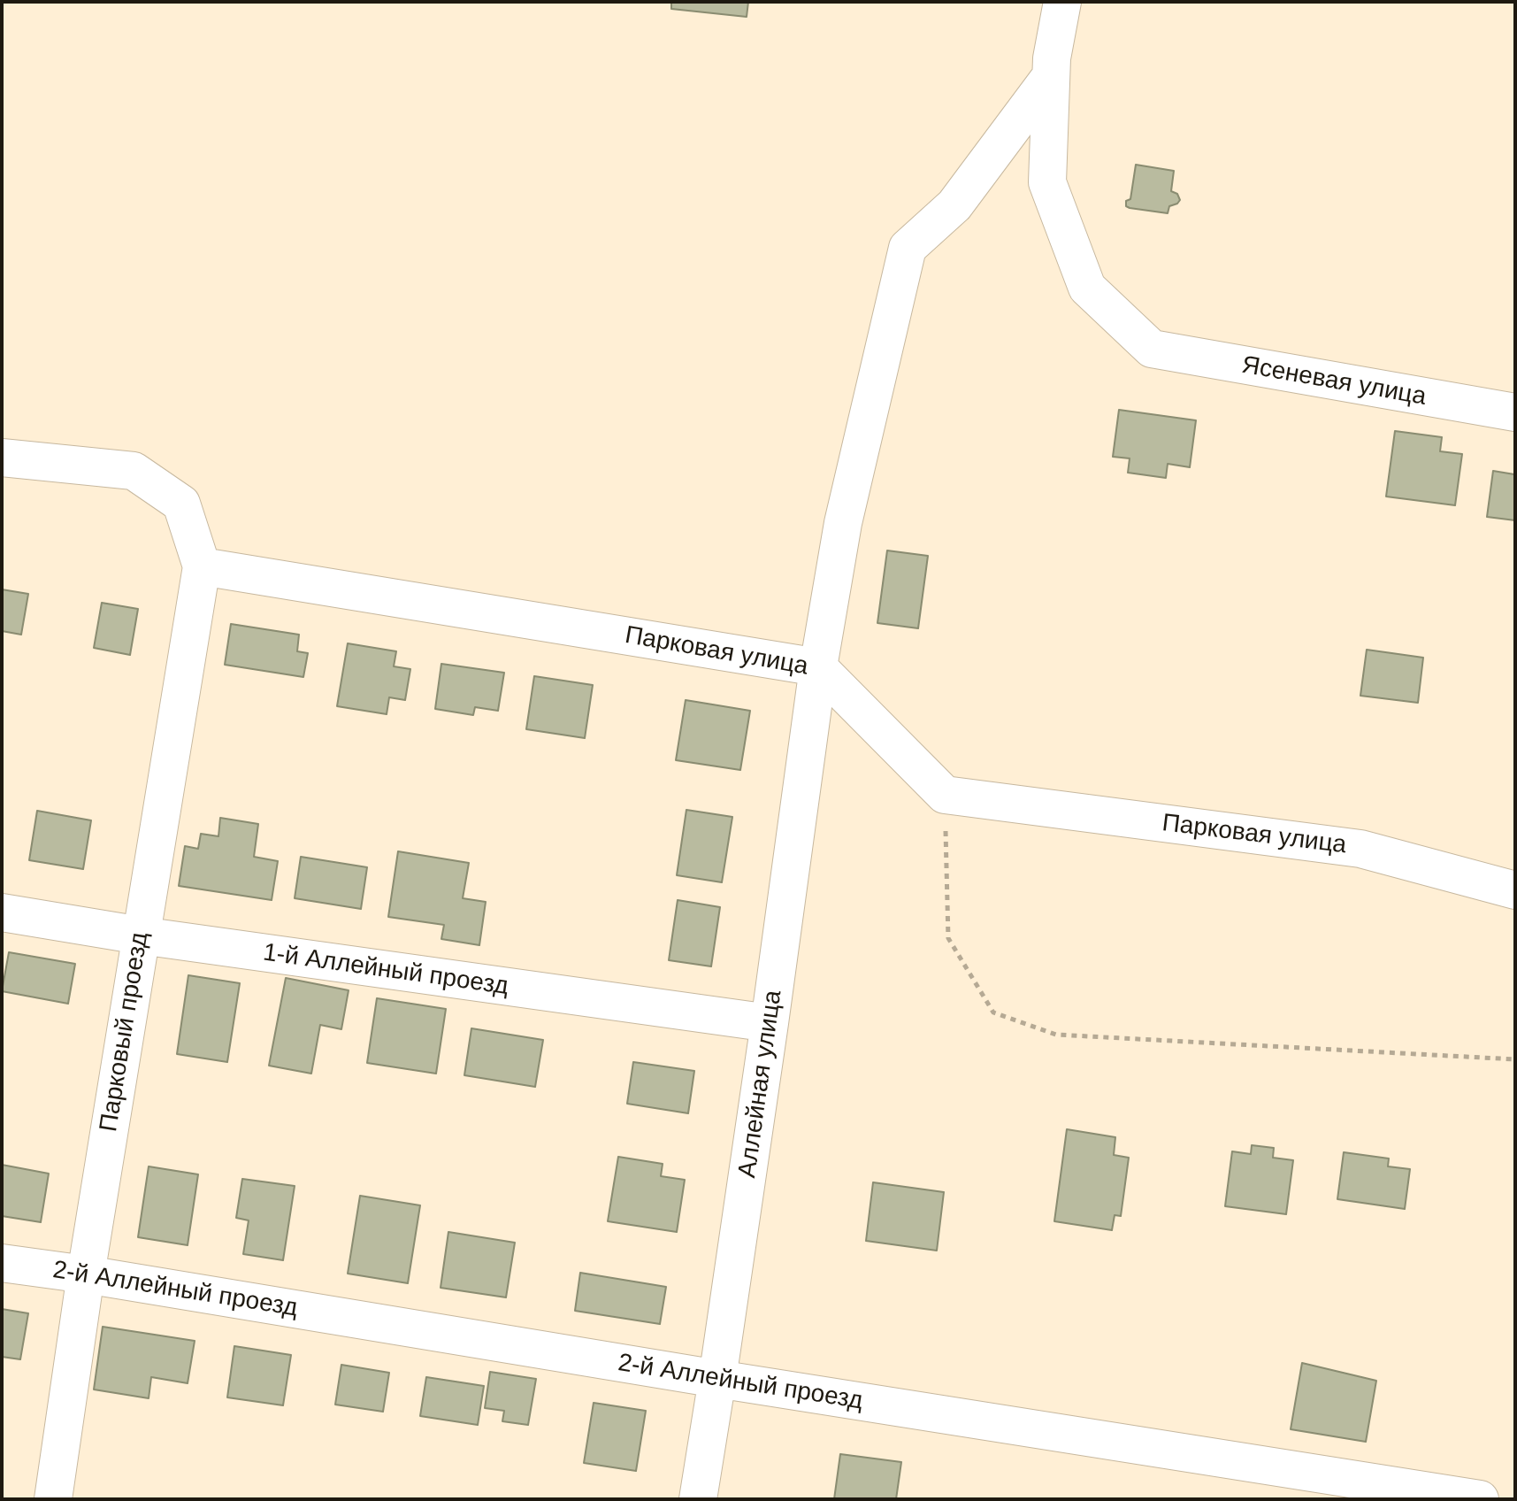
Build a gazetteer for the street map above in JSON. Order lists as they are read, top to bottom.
{
  "streets": {
    "street": [
      "Ясеневая улица",
      "Парковая улица",
      "1-й Аллейный проезд",
      "Парковый проезд",
      "Аллейная улица",
      "2-й Аллейный проезд"
    ]
  },
  "crossings": [
    ["Ясеневая улица", "Аллейная улица"],
    ["Парковая улица", "Парковый проезд"],
    ["Парковая улица", "Аллейная улица"],
    ["1-й Аллейный проезд", "Парковый проезд"],
    ["1-й Аллейный проезд", "Аллейная улица"],
    ["Парковый проезд", "2-й Аллейный проезд"],
    ["Аллейная улица", "2-й Аллейный проезд"]
  ]
}
